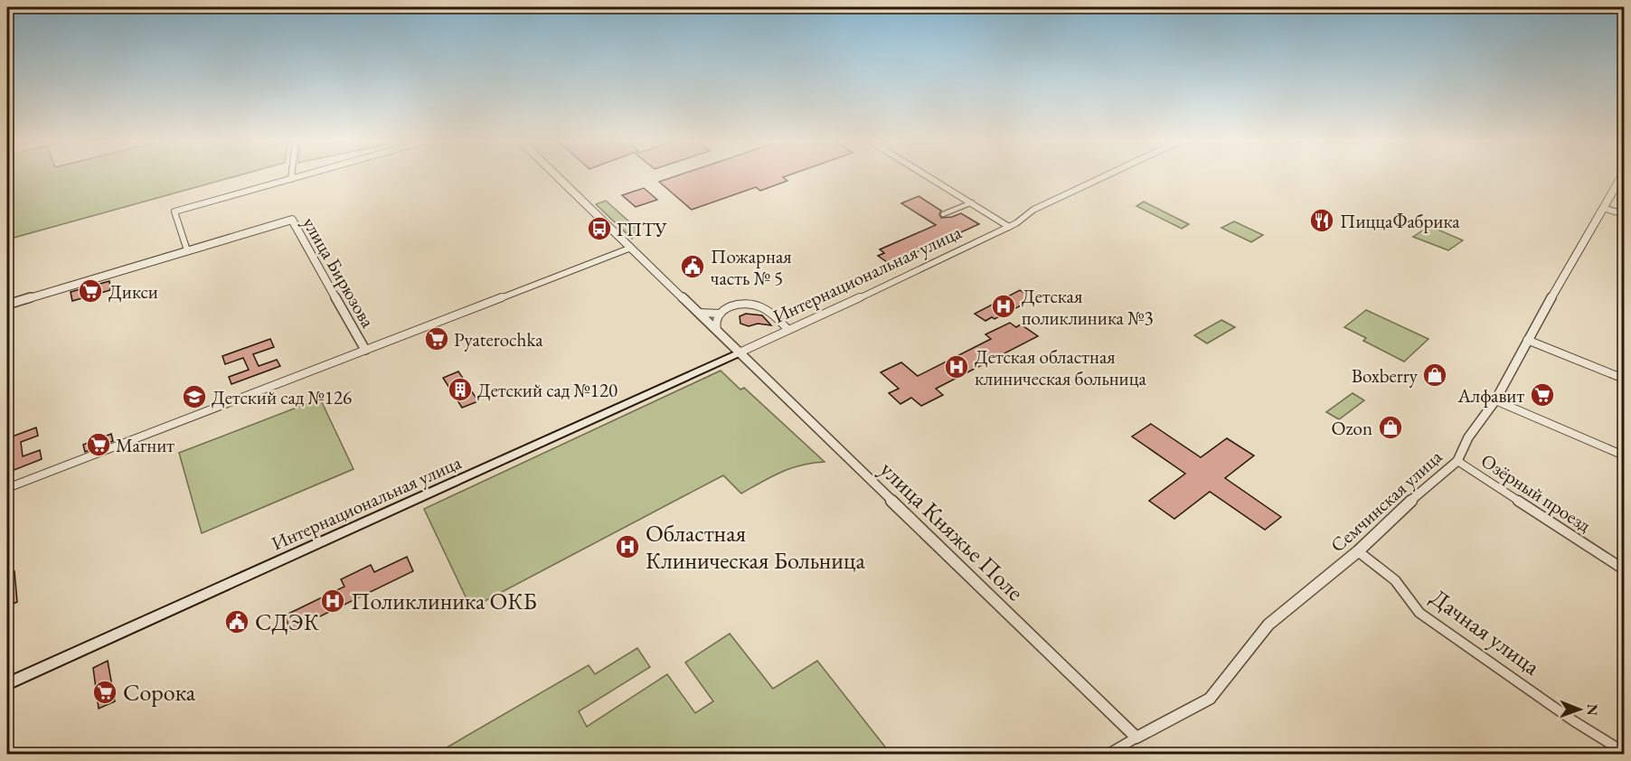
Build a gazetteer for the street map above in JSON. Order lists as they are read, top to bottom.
{
  "streets": {
    "main road": ["Интернациональная улица"],
    "street": [
      "улица Бирюзова",
      "Озёрный проезд",
      "Семчинская улица",
      "улица Княжье Поле",
      "Дачная улица"
    ]
  },
  "crossings": [
    ["Интернациональная улица", "улица Княжье Поле"],
    ["Озёрный проезд", "Семчинская улица"],
    ["Семчинская улица", "улица Княжье Поле"],
    ["Семчинская улица", "Дачная улица"]
  ],
  "places": {
    "restaurant": ["ПиццаФабрика"],
    "bus stop": ["ГПТУ"],
    "public building": ["Пожарная часть № 5", "СДЭК"],
    "supermarket": [
      "Дикси",
      "Pyaterochka",
      "Алфавит",
      "Магнит",
      "Сорока"
    ],
    "hospital": [
      "Детская поликлиника №3",
      "Детская областная клиническая больница",
      "Областная Клиническая Больница",
      "Поликлиника ОКБ"
    ],
    "shop": ["Boxberry", "Ozon"],
    "building": ["Детский сад №120"],
    "school or university": ["Детский сад №126"]
  },
  "north": "right"
}
